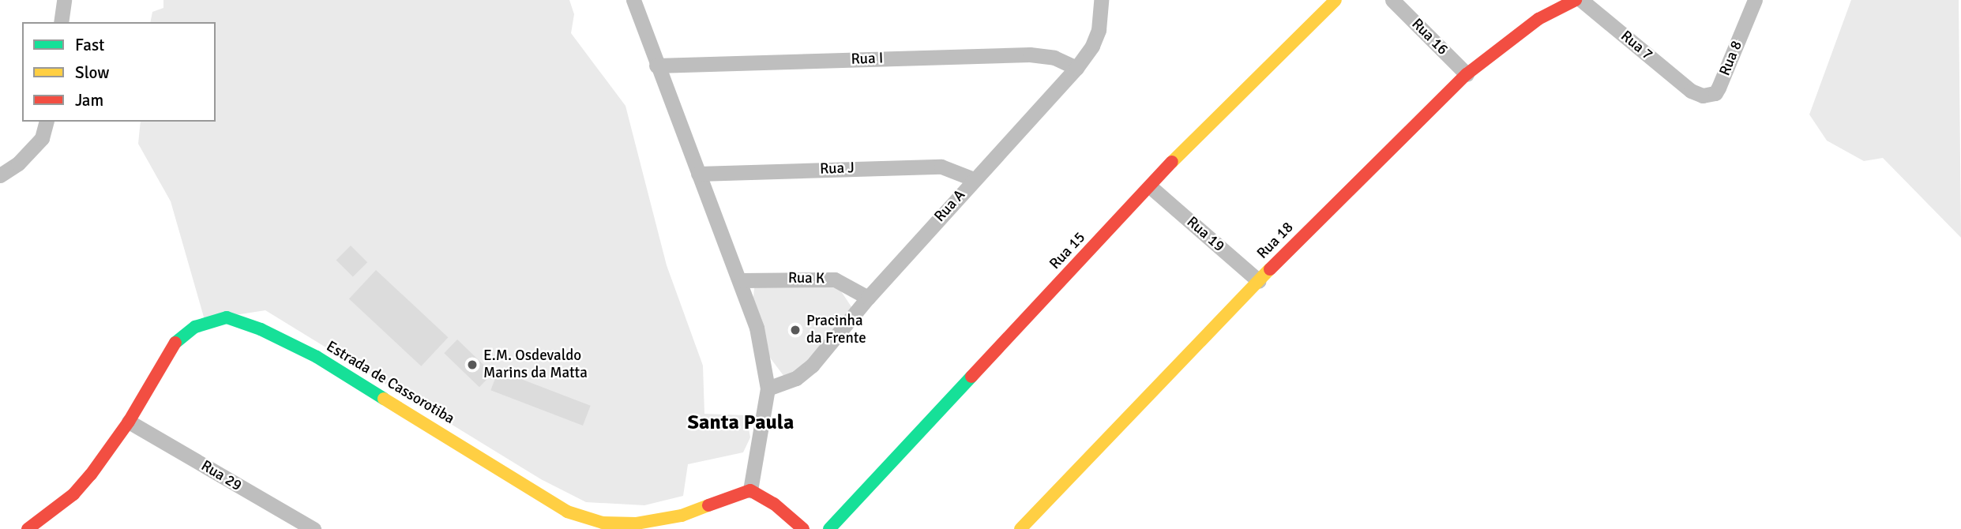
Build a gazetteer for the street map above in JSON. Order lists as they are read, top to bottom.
{
  "streets": {
    "street": [
      "Rua 16",
      "Rua 7",
      "Rua 8",
      "Rua I",
      "Rua J",
      "Rua A",
      "Rua 19",
      "Rua 18",
      "Rua 15",
      "Rua K",
      "Estrada de Cassorotiba",
      "Rua 29"
    ]
  },
  "crossings": [
    ["Rua 16", "Rua 18"],
    ["Rua 7", "Rua 8"],
    ["Rua I", "Rua A"],
    ["Rua J", "Rua A"],
    ["Rua A", "Rua K"],
    ["Rua 19", "Rua 18"],
    ["Rua 19", "Rua 15"],
    ["Estrada de Cassorotiba", "Rua 29"]
  ],
  "districts": ["Santa Paula"],
  "places": ["Pracinha da Frente", "E.M. Osdevaldo Marins da Matta"],
  "legend": ["Fast", "Slow", "Jam"]
}
